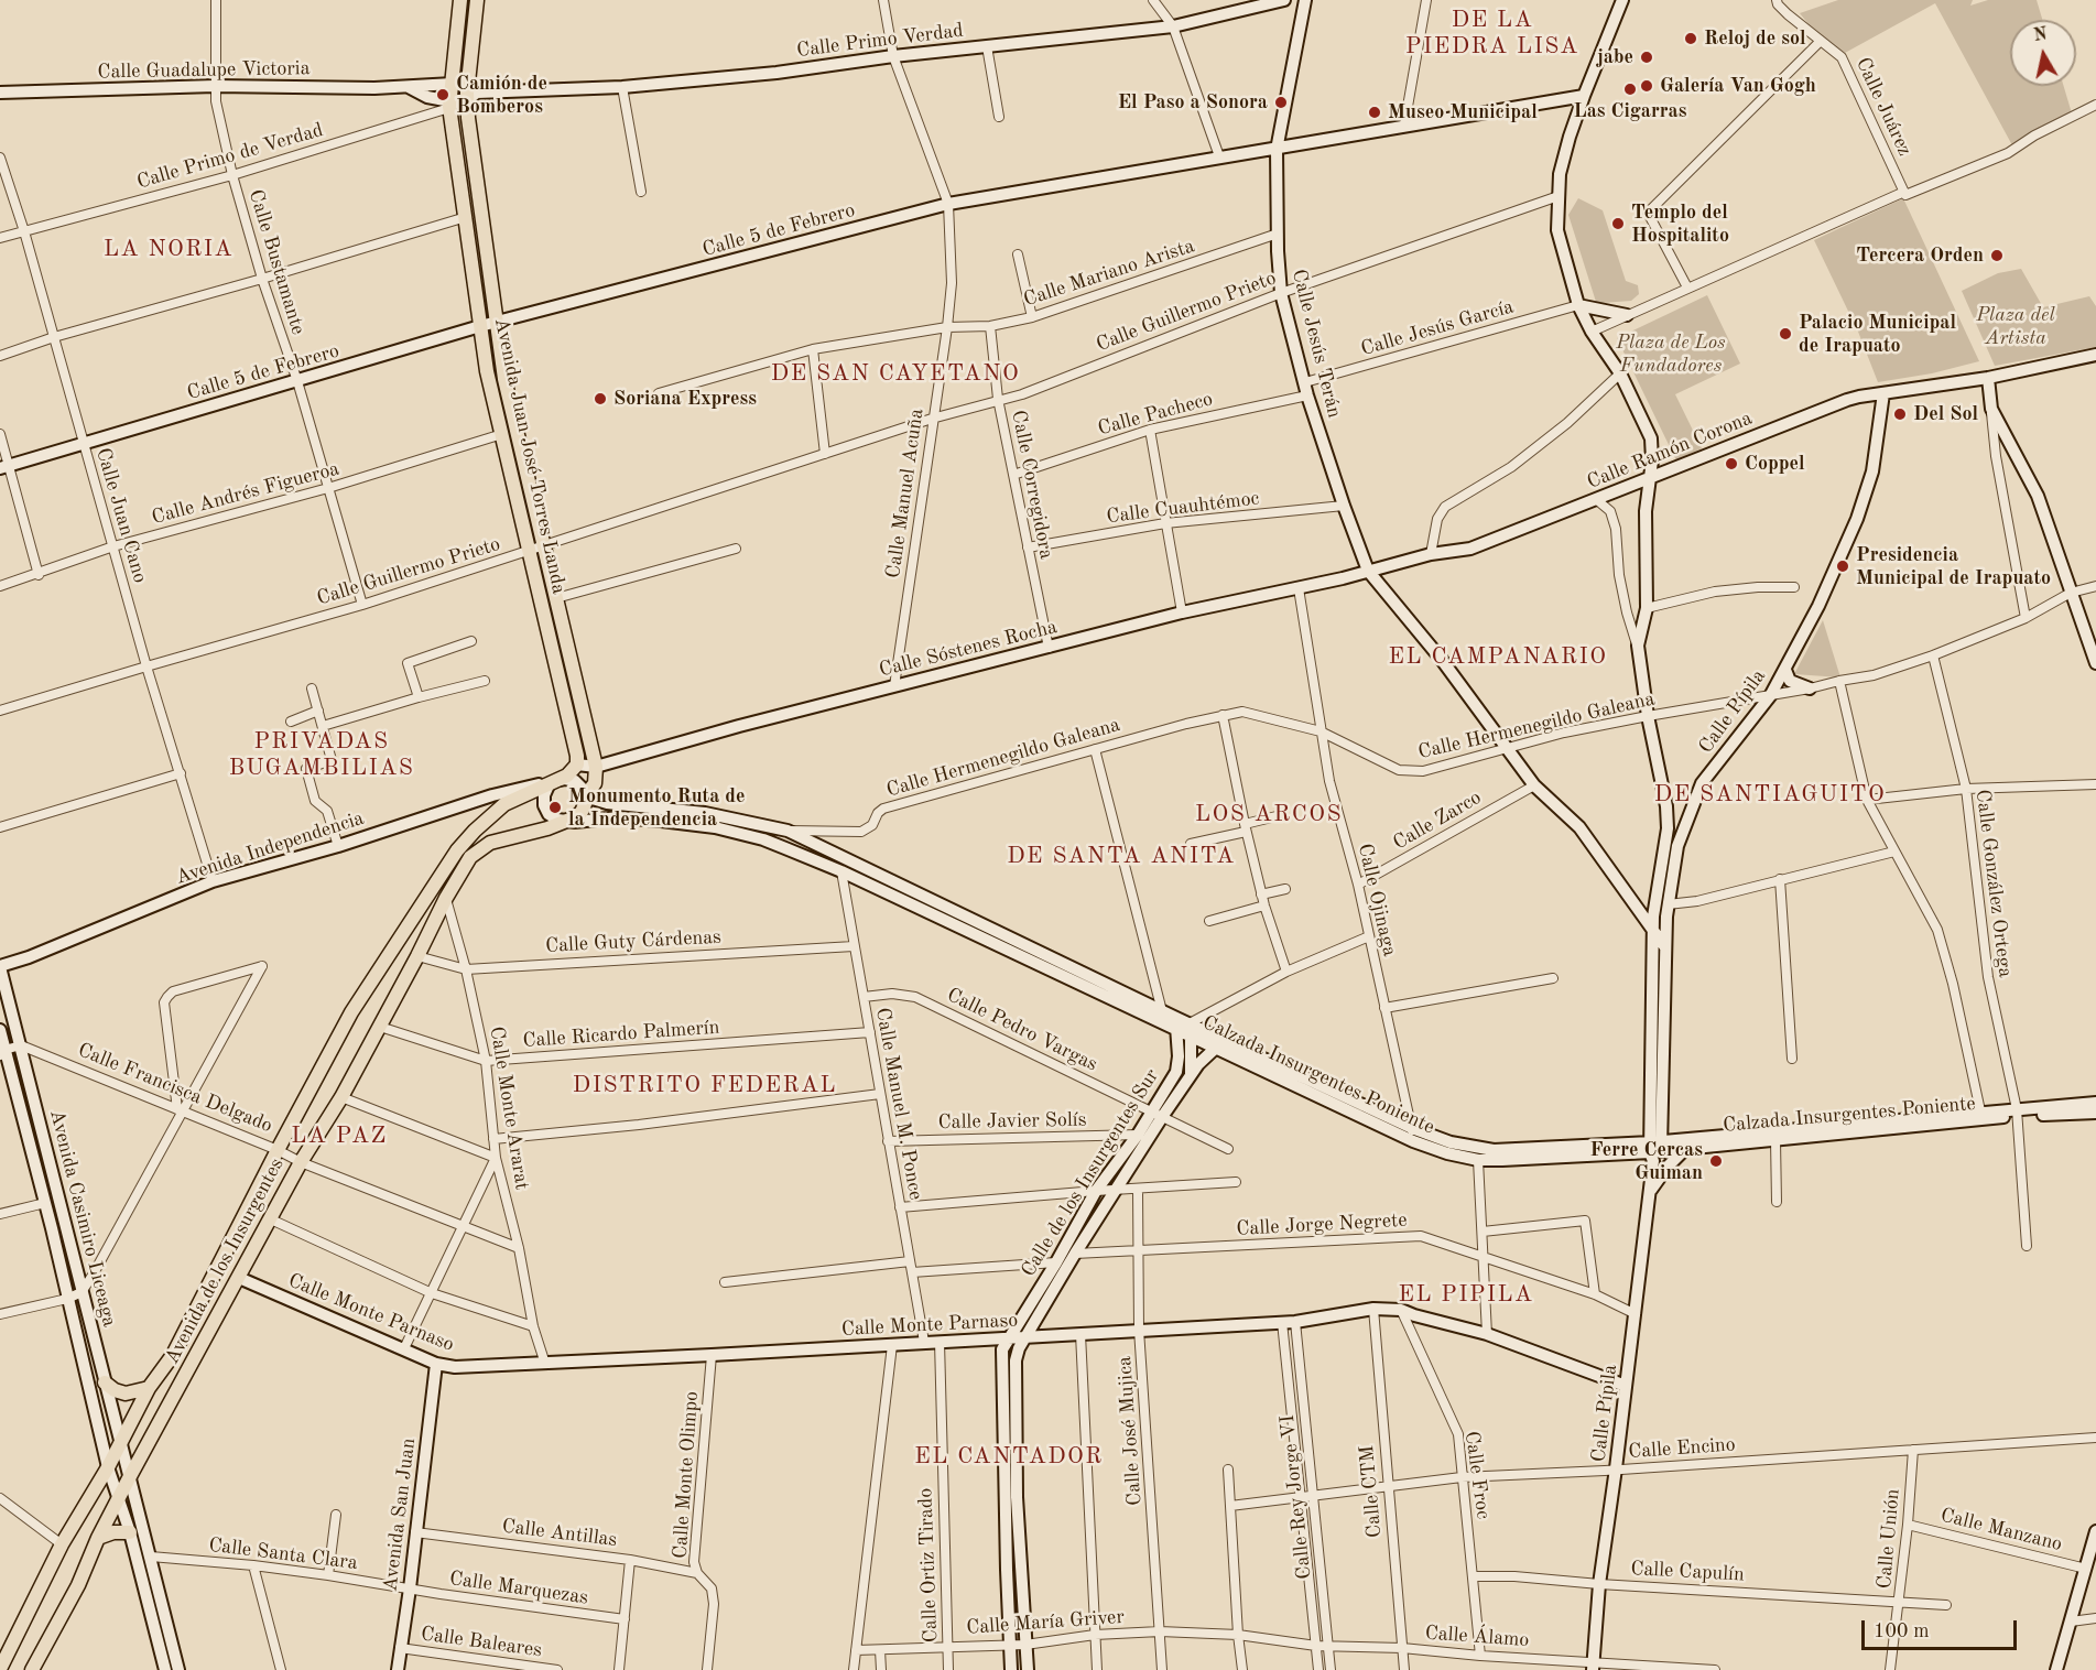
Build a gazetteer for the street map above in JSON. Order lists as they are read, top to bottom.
{
  "streets": {
    "main road": ["Avenida Juan José Torres Landa", "Avenida de los Insurgentes"],
    "street": [
      "Calle Primo Verdad",
      "Calle Guadalupe Victoria",
      "Calle Juárez",
      "Calle Primo de Verdad",
      "Calle 5 de Febrero",
      "Calle Bustamante",
      "Calle Mariano Arista",
      "Calle Guillermo Prieto",
      "Calle Jesús García",
      "Calle Jesús Terán",
      "Calle Pacheco",
      "Calle Ramón Corona",
      "Calle Corregidora",
      "Calle Andrés Figueroa",
      "Calle Manuel Acuña",
      "Calle Cuauhtémoc",
      "Calle Juan Cano",
      "Calle Sóstenes Rocha",
      "Calle Pípila",
      "Calle Hermenegildo Galeana",
      "Calle Zarco",
      "Avenida Independencia",
      "Calle González Ortega",
      "Calle Ojinaga",
      "Calle Guty Cárdenas",
      "Calle Pedro Vargas",
      "Calle Ricardo Palmerín",
      "Calzada Insurgentes Poniente",
      "Calle Francisca Delgado",
      "Calle Manuel M. Ponce",
      "Calle Monte Ararat",
      "Calle Javier Solís",
      "Calle de los Insurgentes Sur",
      "Avenida Casimiro Liceaga",
      "Calle Jorge Negrete",
      "Calle Monte Parnaso",
      "Calle José Mujica",
      "Calle Encino",
      "Calle Monte Olimpo",
      "Calle Froc",
      "Calle CTM",
      "Calle Rey Jorge VI",
      "Avenida San Juan",
      "Calle Manzano",
      "Calle Antillas",
      "Calle Unión",
      "Calle Santa Clara",
      "Calle Ortiz Tirado",
      "Calle Capulín",
      "Calle Marquezas",
      "Calle María Griver",
      "Calle Álamo",
      "Calle Baleares"
    ]
  },
  "crossings": [
    ["Calle Primo Verdad", "Calle Guadalupe Victoria"],
    ["Calle Primo Verdad", "Avenida Juan José Torres Landa"],
    ["Calle Primo Verdad", "Calle Manuel Acuña"],
    ["Calle Guadalupe Victoria", "Calle Primo de Verdad"],
    ["Calle Guadalupe Victoria", "Calle Bustamante"],
    ["Calle Guadalupe Victoria", "Avenida Juan José Torres Landa"],
    ["Calle Primo de Verdad", "Calle Bustamante"],
    ["Calle Primo de Verdad", "Avenida Juan José Torres Landa"],
    ["Calle Primo de Verdad", "Calle Juan Cano"],
    ["Calle 5 de Febrero", "Calle Bustamante"],
    ["Calle 5 de Febrero", "Calle Jesús Terán"],
    ["Calle 5 de Febrero", "Avenida Juan José Torres Landa"],
    ["Calle 5 de Febrero", "Calle Manuel Acuña"],
    ["Calle 5 de Febrero", "Calle Juan Cano"],
    ["Calle Bustamante", "Calle Guillermo Prieto"],
    ["Calle Bustamante", "Calle Andrés Figueroa"],
    ["Calle Mariano Arista", "Calle Jesús Terán"],
    ["Calle Mariano Arista", "Calle Corregidora"],
    ["Calle Mariano Arista", "Calle Manuel Acuña"],
    ["Calle Guillermo Prieto", "Calle Jesús Terán"],
    ["Calle Guillermo Prieto", "Avenida Juan José Torres Landa"],
    ["Calle Guillermo Prieto", "Calle Corregidora"],
    ["Calle Guillermo Prieto", "Calle Manuel Acuña"],
    ["Calle Guillermo Prieto", "Calle Juan Cano"],
    ["Calle Jesús García", "Calle Jesús Terán"],
    ["Calle Jesús García", "Calle Pacheco"],
    ["Calle Jesús Terán", "Calle Pacheco"],
    ["Calle Jesús Terán", "Calle Ramón Corona"],
    ["Calle Jesús Terán", "Calle Cuauhtémoc"],
    ["Calle Jesús Terán", "Calle Sóstenes Rocha"],
    ["Calle Jesús Terán", "Calle Pípila"],
    ["Calle Jesús Terán", "Calle Hermenegildo Galeana"],
    ["Calle Jesús Terán", "Calle Zarco"],
    ["Calle Pacheco", "Calle Corregidora"],
    ["Calle Ramón Corona", "Calle Sóstenes Rocha"],
    ["Calle Ramón Corona", "Calle Pípila"],
    ["Avenida Juan José Torres Landa", "Calle Andrés Figueroa"],
    ["Avenida Juan José Torres Landa", "Calle Sóstenes Rocha"],
    ["Calle Corregidora", "Calle Cuauhtémoc"],
    ["Calle Corregidora", "Calle Sóstenes Rocha"],
    ["Calle Andrés Figueroa", "Calle Juan Cano"],
    ["Calle Manuel Acuña", "Calle Sóstenes Rocha"],
    ["Calle Juan Cano", "Avenida Independencia"],
    ["Calle Sóstenes Rocha", "Calle Ojinaga"],
    ["Calle Pípila", "Calle Hermenegildo Galeana"],
    ["Calle Pípila", "Calzada Insurgentes Poniente"],
    ["Calle Pípila", "Calle Jorge Negrete"],
    ["Calle Pípila", "Calle Monte Parnaso"],
    ["Calle Pípila", "Calle Encino"],
    ["Calle Pípila", "Calle Capulín"],
    ["Calle Pípila", "Calle Álamo"],
    ["Calle Hermenegildo Galeana", "Calle González Ortega"],
    ["Calle Hermenegildo Galeana", "Calle Ojinaga"],
    ["Calle Hermenegildo Galeana", "Calzada Insurgentes Poniente"],
    ["Calle Zarco", "Calle Ojinaga"],
    ["Avenida Independencia", "Calzada Insurgentes Poniente"],
    ["Avenida Independencia", "Avenida Casimiro Liceaga"],
    ["Avenida Independencia", "Avenida de los Insurgentes"],
    ["Calle González Ortega", "Calzada Insurgentes Poniente"],
    ["Calle Ojinaga", "Calzada Insurgentes Poniente"],
    ["Calle Guty Cárdenas", "Calle Manuel M. Ponce"],
    ["Calle Guty Cárdenas", "Calle Monte Ararat"],
    ["Calle Guty Cárdenas", "Avenida de los Insurgentes"],
    ["Calle Pedro Vargas", "Calle Manuel M. Ponce"],
    ["Calle Pedro Vargas", "Calle de los Insurgentes Sur"],
    ["Calle Ricardo Palmerín", "Calle Manuel M. Ponce"],
    ["Calle Ricardo Palmerín", "Calle Monte Ararat"],
    ["Calle Ricardo Palmerín", "Avenida de los Insurgentes"],
    ["Calzada Insurgentes Poniente", "Calle Manuel M. Ponce"],
    ["Calzada Insurgentes Poniente", "Calle de los Insurgentes Sur"],
    ["Calzada Insurgentes Poniente", "Avenida de los Insurgentes"],
    ["Calle Francisca Delgado", "Calle Monte Ararat"],
    ["Calle Francisca Delgado", "Avenida Casimiro Liceaga"],
    ["Calle Francisca Delgado", "Avenida de los Insurgentes"],
    ["Calle Manuel M. Ponce", "Calle Javier Solís"],
    ["Calle Manuel M. Ponce", "Calle Monte Parnaso"],
    ["Calle Monte Ararat", "Avenida de los Insurgentes"],
    ["Calle Monte Ararat", "Calle Monte Parnaso"],
    ["Calle Javier Solís", "Calle de los Insurgentes Sur"],
    ["Calle de los Insurgentes Sur", "Calle Jorge Negrete"],
    ["Calle de los Insurgentes Sur", "Calle Monte Parnaso"],
    ["Calle de los Insurgentes Sur", "Calle María Griver"],
    ["Avenida Casimiro Liceaga", "Avenida de los Insurgentes"],
    ["Avenida Casimiro Liceaga", "Calle Santa Clara"],
    ["Calle Jorge Negrete", "Calle José Mujica"],
    ["Avenida de los Insurgentes", "Calle Monte Parnaso"],
    ["Calle Monte Parnaso", "Calle José Mujica"],
    ["Calle Monte Parnaso", "Calle Monte Olimpo"],
    ["Calle Monte Parnaso", "Calle Froc"],
    ["Calle Monte Parnaso", "Calle CTM"],
    ["Calle Monte Parnaso", "Calle Rey Jorge VI"],
    ["Calle Monte Parnaso", "Avenida San Juan"],
    ["Calle Monte Parnaso", "Calle Ortiz Tirado"],
    ["Calle José Mujica", "Calle María Griver"],
    ["Calle Encino", "Calle Froc"],
    ["Calle Encino", "Calle CTM"],
    ["Calle Encino", "Calle Rey Jorge VI"],
    ["Calle Encino", "Calle Unión"],
    ["Calle Monte Olimpo", "Calle Antillas"],
    ["Calle Froc", "Calle Capulín"],
    ["Calle Froc", "Calle Álamo"],
    ["Calle CTM", "Calle Álamo"],
    ["Calle Rey Jorge VI", "Calle Álamo"],
    ["Avenida San Juan", "Calle Antillas"],
    ["Avenida San Juan", "Calle Santa Clara"],
    ["Avenida San Juan", "Calle Marquezas"],
    ["Avenida San Juan", "Calle Baleares"],
    ["Calle Manzano", "Calle Unión"],
    ["Calle Unión", "Calle Capulín"],
    ["Calle Santa Clara", "Calle Marquezas"],
    ["Calle Ortiz Tirado", "Calle María Griver"],
    ["Calle María Griver", "Calle Álamo"]
  ],
  "districts": [
    "DE LA PIEDRA LISA",
    "LA NORIA",
    "DE SAN CAYETANO",
    "EL CAMPANARIO",
    "PRIVADAS BUGAMBILIAS",
    "DE SANTIAGUITO",
    "LOS ARCOS",
    "DE SANTA ANITA",
    "DISTRITO FEDERAL",
    "LA PAZ",
    "EL PIPILA",
    "EL CANTADOR"
  ],
  "parks": ["Plaza del Artista", "Plaza de Los Fundadores"],
  "places": [
    "Reloj de sol",
    "jabe",
    "Galería Van Gogh",
    "Las Cigarras",
    "Camión de Bomberos",
    "El Paso a Sonora",
    "Museo Municipal",
    "Templo del Hospitalito",
    "Tercera Orden",
    "Palacio Municipal de Irapuato",
    "Soriana Express",
    "Del Sol",
    "Coppel",
    "Presidencia Municipal de Irapuato",
    "Monumento Ruta de la Independencia",
    "Ferre Cercas Guiman"
  ],
  "scale_bar": "100 m",
  "north": "top"
}
